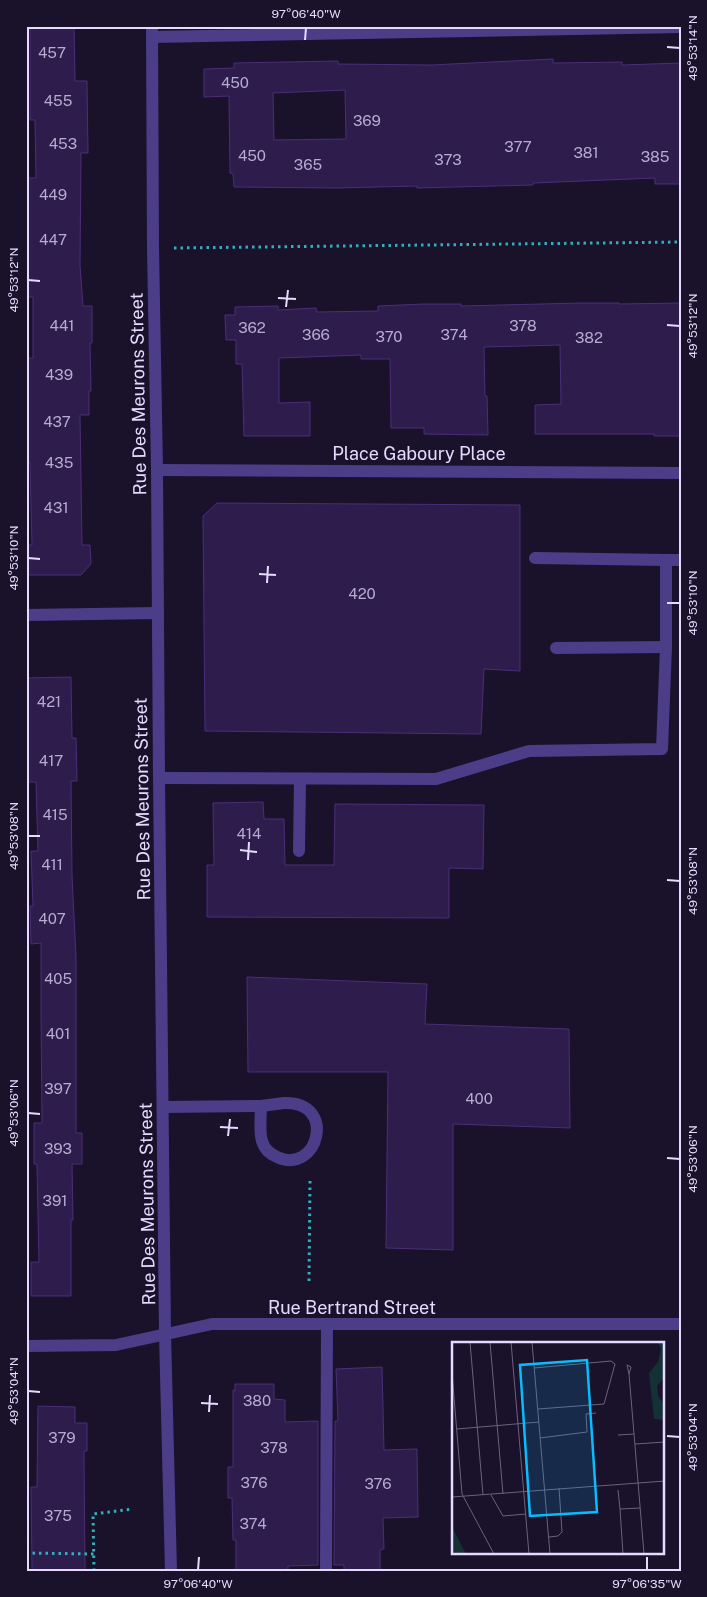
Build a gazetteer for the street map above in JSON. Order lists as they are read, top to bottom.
{
  "streets": {
    "street": ["Rue Des Meurons Street", "Place Gaboury Place", "Rue Bertrand Street"]
  },
  "crossings": [
    ["Rue Des Meurons Street", "Place Gaboury Place"],
    ["Rue Des Meurons Street", "Rue Bertrand Street"]
  ],
  "house_numbers": [
    "457",
    "450",
    "455",
    "369",
    "453",
    "377",
    "381",
    "450",
    "385",
    "373",
    "365",
    "449",
    "447",
    "441",
    "378",
    "362",
    "366",
    "374",
    "370",
    "382",
    "439",
    "437",
    "435",
    "431",
    "420",
    "421",
    "417",
    "415",
    "414",
    "411",
    "407",
    "405",
    "401",
    "397",
    "400",
    "393",
    "391",
    "380",
    "379",
    "378",
    "376",
    "376",
    "375",
    "374"
  ],
  "coordinates": [
    "97°06'40\"W",
    "49°53'14\"N",
    "49°53'12\"N",
    "49°53'10\"N",
    "49°53'08\"N",
    "49°53'06\"N",
    "49°53'04\"N",
    "97°06'35\"W"
  ]
}
